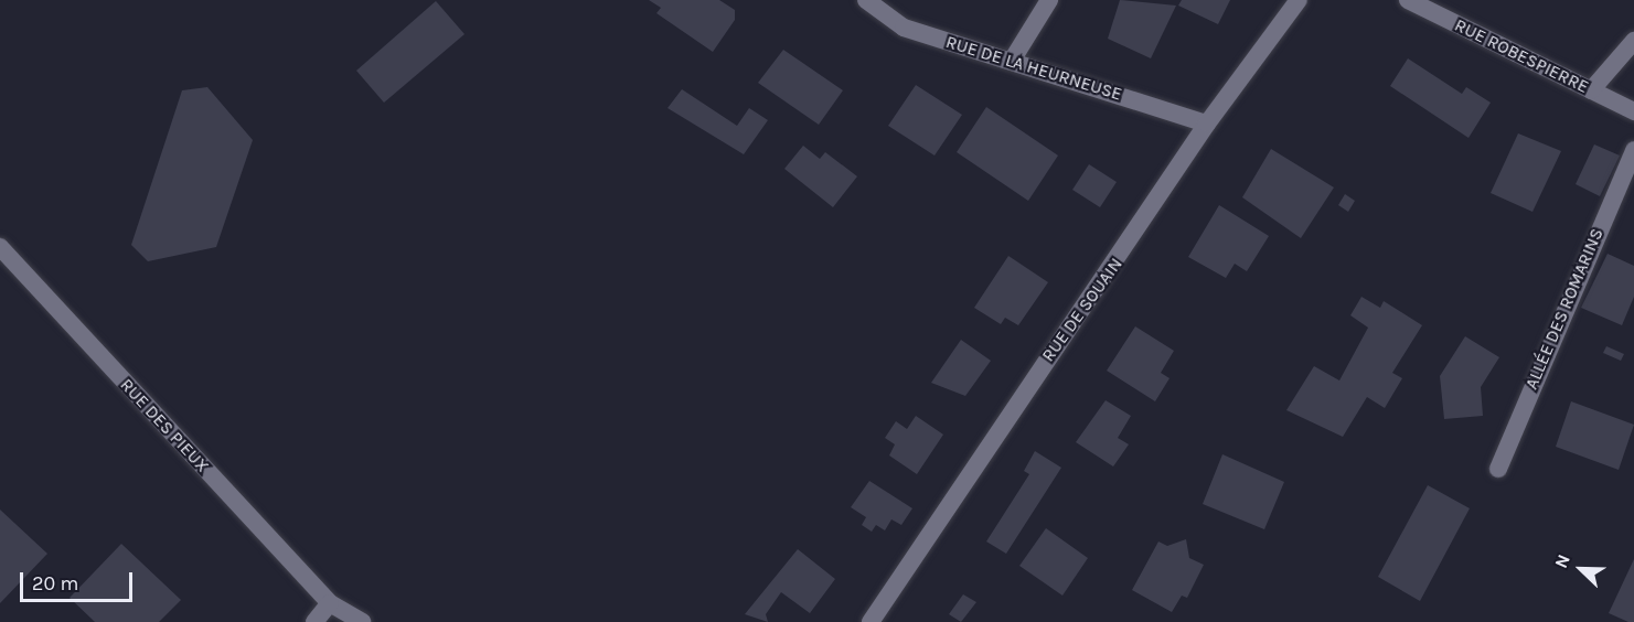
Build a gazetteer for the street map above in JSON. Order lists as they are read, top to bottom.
{
  "streets": {
    "street": [
      "RUE ROBESPIERRE",
      "RUE DE LA HEURNEUSE",
      "ALLÉE DES ROMARINS",
      "RUE DE SOUAIN",
      "RUE DES PIEUX"
    ]
  },
  "crossings": [
    ["RUE DE LA HEURNEUSE", "RUE DE SOUAIN"]
  ],
  "scale_bar": "20 m",
  "north": "top left"
}
